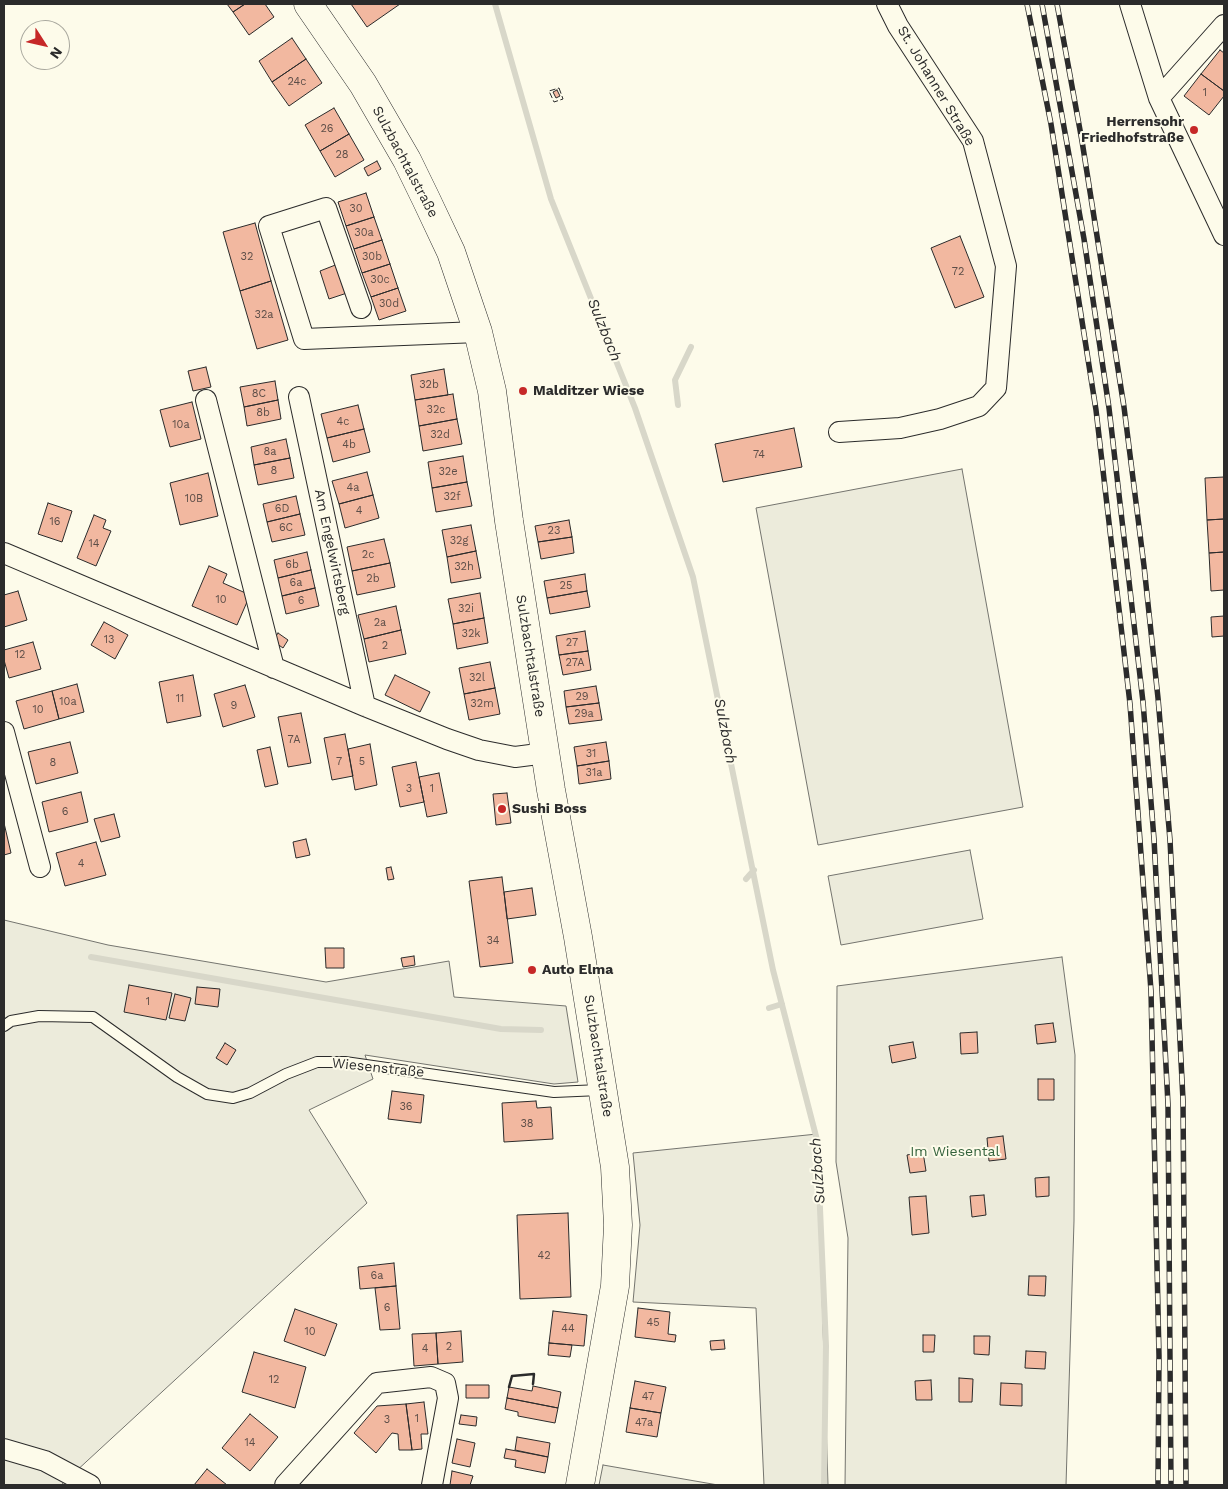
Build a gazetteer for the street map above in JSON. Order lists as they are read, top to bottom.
{
  "streets": {
    "main road": ["Sulzbachtalstraße"],
    "street": ["St. Johanner Straße", "Am Engelwirtsberg"],
    "lane": ["Wiesenstraße"]
  },
  "crossings": [
    ["Sulzbachtalstraße", "Wiesenstraße"]
  ],
  "water": ["Sulzbach"],
  "parks": ["Im Wiesental"],
  "places": [
    "Herrensohr Friedhofstraße",
    "Malditzer Wiese",
    "Sushi Boss",
    "Auto Elma"
  ],
  "house_numbers": [
    "24c",
    "1",
    "26",
    "28",
    "30",
    "30a",
    "32",
    "30b",
    "72",
    "30c",
    "30d",
    "32a",
    "32b",
    "8C",
    "32c",
    "8b",
    "4c",
    "10a",
    "32d",
    "4b",
    "8a",
    "74",
    "8",
    "32e",
    "4a",
    "32f",
    "10B",
    "6D",
    "4",
    "16",
    "6C",
    "23",
    "32g",
    "14",
    "2c",
    "6b",
    "32h",
    "2b",
    "6a",
    "25",
    "10",
    "6",
    "32i",
    "2a",
    "32k",
    "13",
    "27",
    "2",
    "12",
    "27A",
    "32l",
    "29",
    "11",
    "10a",
    "32m",
    "9",
    "10",
    "29a",
    "7A",
    "31",
    "7",
    "5",
    "8",
    "31a",
    "3",
    "1",
    "6",
    "4",
    "34",
    "1",
    "36",
    "38",
    "42",
    "6a",
    "6",
    "45",
    "44",
    "10",
    "2",
    "4",
    "12",
    "47",
    "1",
    "3",
    "47a",
    "14"
  ],
  "north": "bottom right"
}
